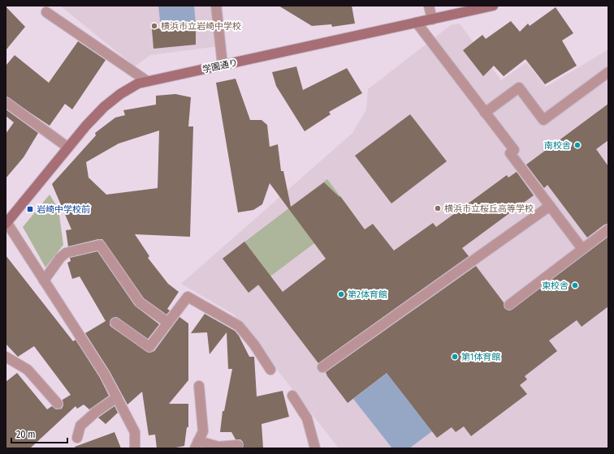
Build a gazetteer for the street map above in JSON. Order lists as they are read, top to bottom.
{
  "streets": {
    "street": ["学園通り"]
  },
  "places": {
    "other": [
      "横浜市立岩崎中学校",
      "南校舎",
      "横浜市立桜丘高等学校",
      "東校舎",
      "第2体育館",
      "第1体育館"
    ],
    "transit": ["岩崎中学校前"]
  },
  "scale_bar": "20 m"
}
